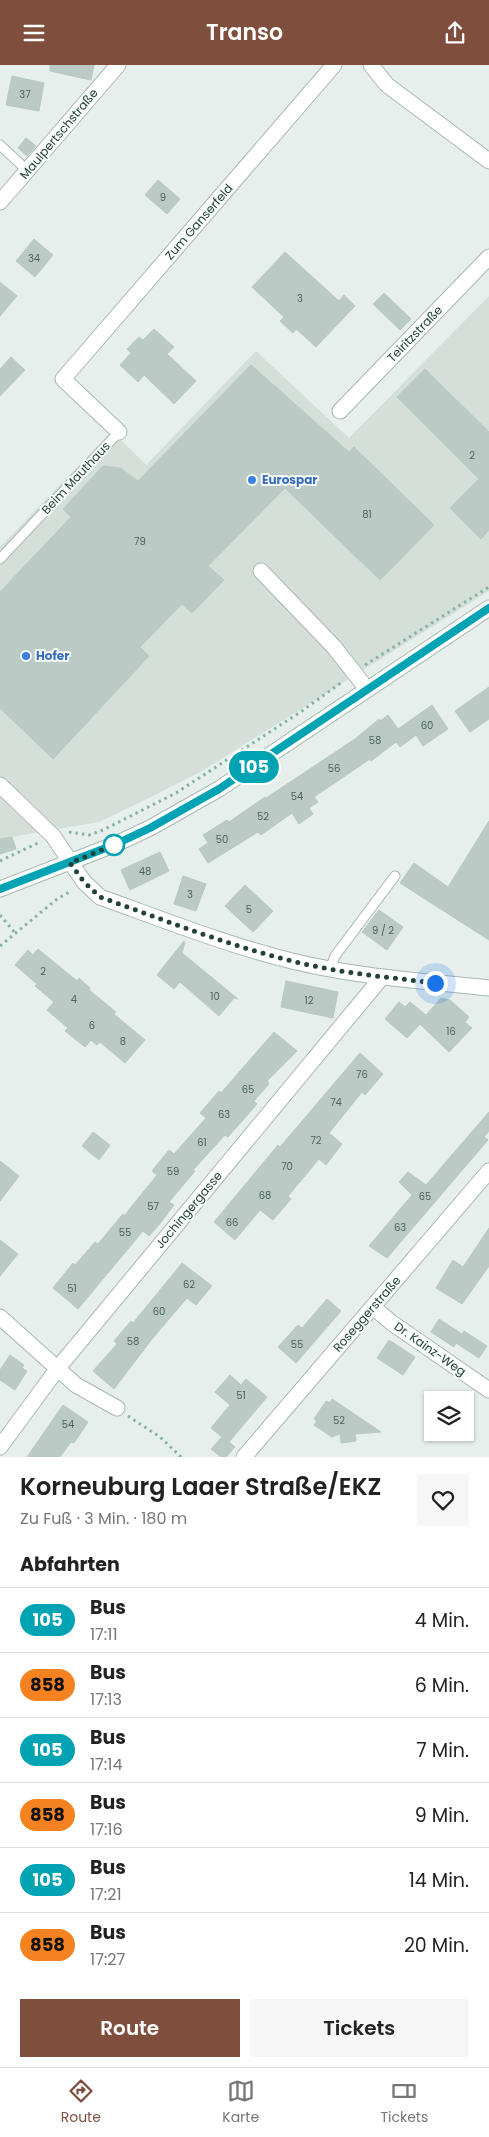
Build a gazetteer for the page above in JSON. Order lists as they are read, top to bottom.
{
  "streets": {
    "street": [
      "Maulpertschstraße",
      "Zum Ganserfeld",
      "Teiritzstraße",
      "Beim Mauthaus",
      "Jochingergasse",
      "Roseggerstraße",
      "Dr. Kainz-Weg"
    ]
  },
  "crossings": [
    ["Zum Ganserfeld", "Beim Mauthaus"],
    ["Roseggerstraße", "Dr. Kainz-Weg"]
  ],
  "places": ["Eurospar", "Hofer"],
  "lines": ["bus line 105"],
  "house_numbers": [
    "37",
    "9",
    "34",
    "3",
    "2",
    "81",
    "79",
    "60",
    "58",
    "56",
    "54",
    "52",
    "50",
    "48",
    "3",
    "5",
    "9 / 2",
    "2",
    "10",
    "4",
    "12",
    "6",
    "16",
    "8",
    "76",
    "65",
    "74",
    "63",
    "72",
    "61",
    "70",
    "59",
    "68",
    "65",
    "57",
    "66",
    "63",
    "55",
    "62",
    "51",
    "60",
    "58",
    "55",
    "51",
    "52",
    "54"
  ],
  "page": {
    "header": "Transo",
    "on_map": "105",
    "heading": [
      ["Korneuburg Laaer Straße/EKZ", "Zu Fuß · 3 Min. · 180 m"],
      "Abfahrten"
    ],
    "list": [
      {
        "mark": "105",
        "name": "Bus",
        "note": "17:11",
        "value": "4 Min."
      },
      {
        "mark": "858",
        "name": "Bus",
        "note": "17:13",
        "value": "6 Min."
      },
      {
        "mark": "105",
        "name": "Bus",
        "note": "17:14",
        "value": "7 Min."
      },
      {
        "mark": "858",
        "name": "Bus",
        "note": "17:16",
        "value": "9 Min."
      },
      {
        "mark": "105",
        "name": "Bus",
        "note": "17:21",
        "value": "14 Min."
      },
      {
        "mark": "858",
        "name": "Bus",
        "note": "17:27",
        "value": "20 Min."
      }
    ],
    "buttons": ["Route", "Tickets"],
    "tabs": ["Route", "Karte", "Tickets"]
  }
}
